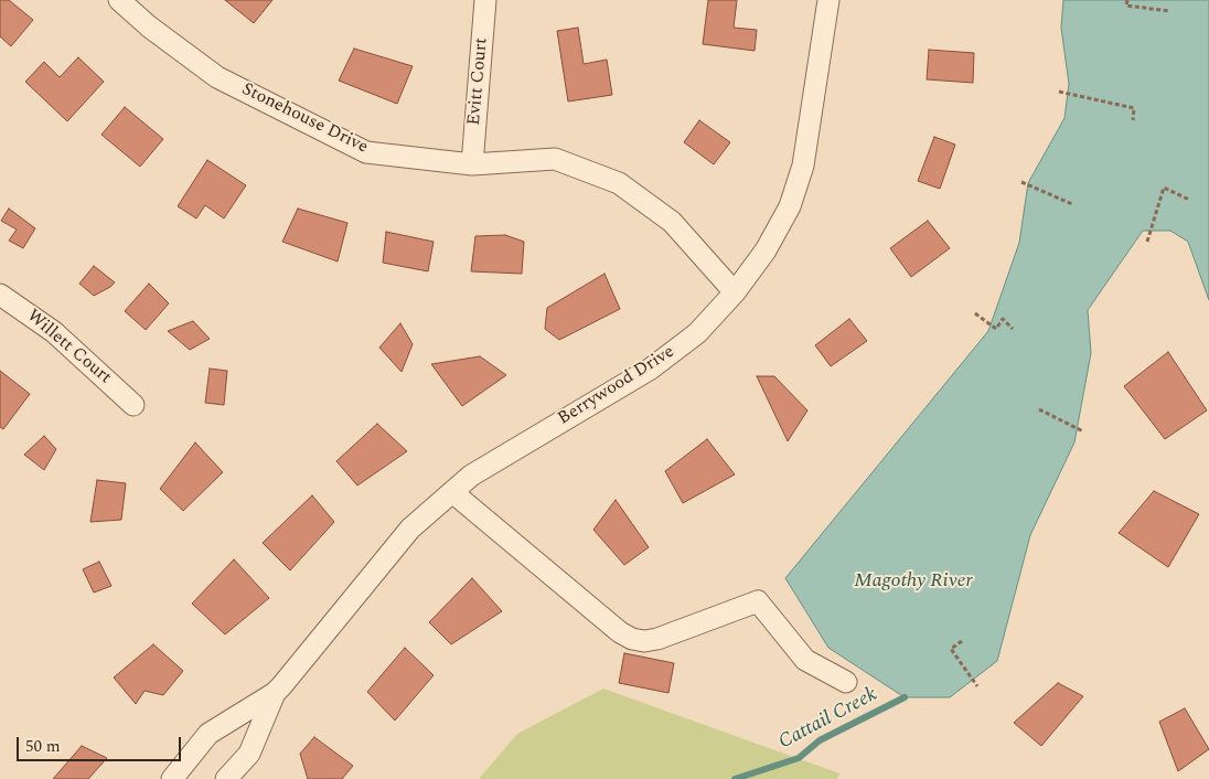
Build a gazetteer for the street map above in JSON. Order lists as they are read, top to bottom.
{
  "streets": {
    "street": [
      "Evitt Court",
      "Stonehouse Drive",
      "Willett Court",
      "Berrywood Drive"
    ]
  },
  "crossings": [
    ["Evitt Court", "Stonehouse Drive"],
    ["Stonehouse Drive", "Berrywood Drive"]
  ],
  "water": ["Magothy River", "Cattail Creek"],
  "scale_bar": "50 m"
}
